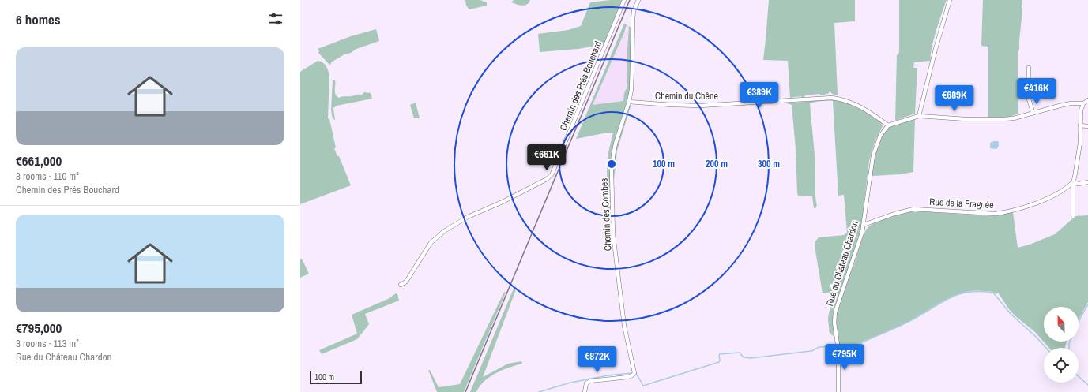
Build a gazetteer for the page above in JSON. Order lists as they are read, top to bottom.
{
  "streets": {
    "street": [
      "Chemin des Prés Bouchard",
      "Chemin du Chêne",
      "Rue de la Fragnée",
      "Chemin des Combes",
      "Rue du Château Chardon"
    ]
  },
  "crossings": [
    ["Chemin du Chêne", "Chemin des Combes"],
    ["Chemin du Chêne", "Rue du Château Chardon"],
    ["Rue de la Fragnée", "Rue du Château Chardon"]
  ],
  "scale_bar": "100 m",
  "north": "top",
  "page": {
    "heading": "6 homes",
    "list": [
      {
        "name": "€661,000",
        "note": "3 rooms · 110 m² · Chemin des Prés Bouchard"
      },
      {
        "name": "€795,000",
        "note": "3 rooms · 113 m² · Rue du Château Chardon"
      }
    ],
    "price": [
      "€416K",
      "€389K",
      "€689K",
      "€661K",
      "€795K",
      "€872K"
    ],
    "scale": "100 m"
  },
  "rings": ["100 m", "200 m", "300 m"]
}
